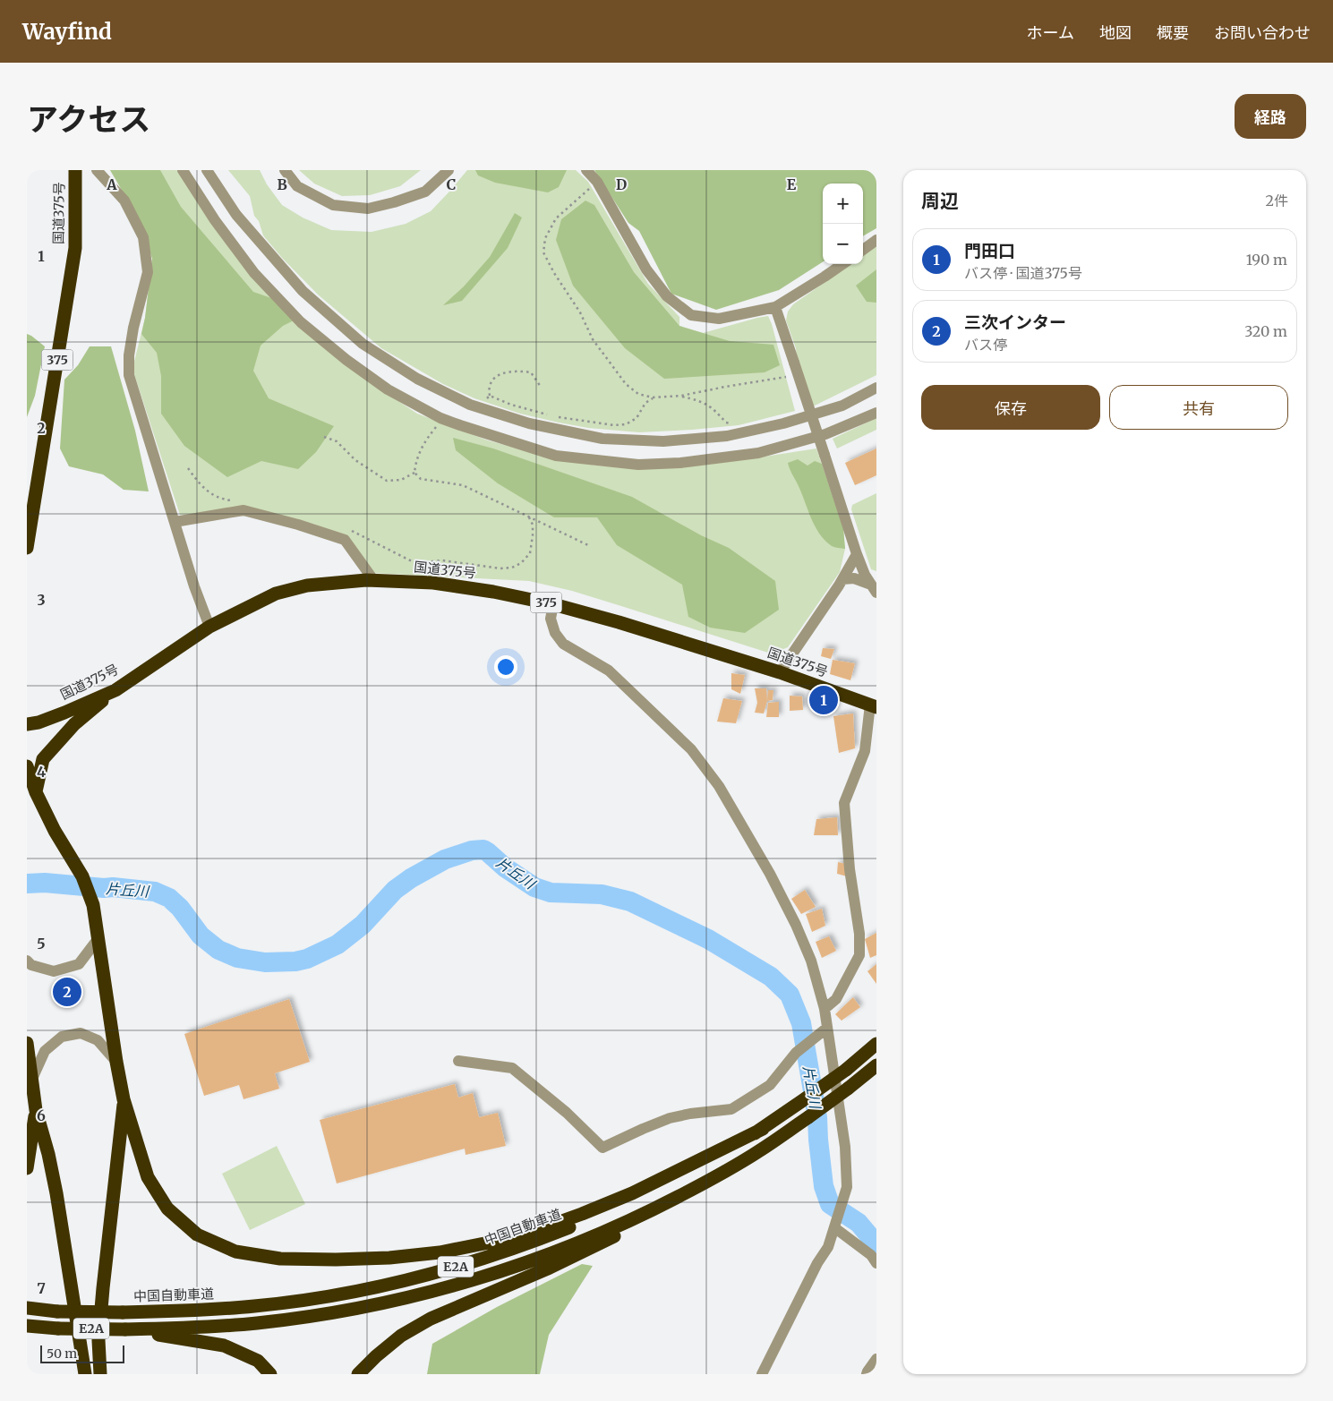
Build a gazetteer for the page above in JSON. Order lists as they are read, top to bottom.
{
  "streets": {
    "highway": [
      "国道375号",
      "375",
      "中国自動車道",
      "E2A"
    ]
  },
  "water": ["片丘川"],
  "scale_bar": "50 m",
  "page": {
    "header": "Wayfind",
    "nav": [
      "ホーム",
      "地図",
      "概要",
      "お問い合わせ"
    ],
    "title": "アクセス",
    "buttons": [
      "経路",
      ["保存", "共有"]
    ],
    "heading": ["周辺", "2件"],
    "map_buttons": ["+", "−"],
    "list": [
      {
        "mark": "1",
        "name": "門田口",
        "note": "バス停 · 国道375号",
        "value": "190 m"
      },
      {
        "mark": "2",
        "name": "三次インター",
        "note": "バス停",
        "value": "320 m"
      }
    ],
    "pins": ["1", "2"],
    "scale": "50 m"
  },
  "grid": {
    "columns": [
      "A",
      "B",
      "C",
      "D",
      "E"
    ],
    "rows": [
      "1",
      "2",
      "3",
      "4",
      "5",
      "6",
      "7"
    ]
  }
}
